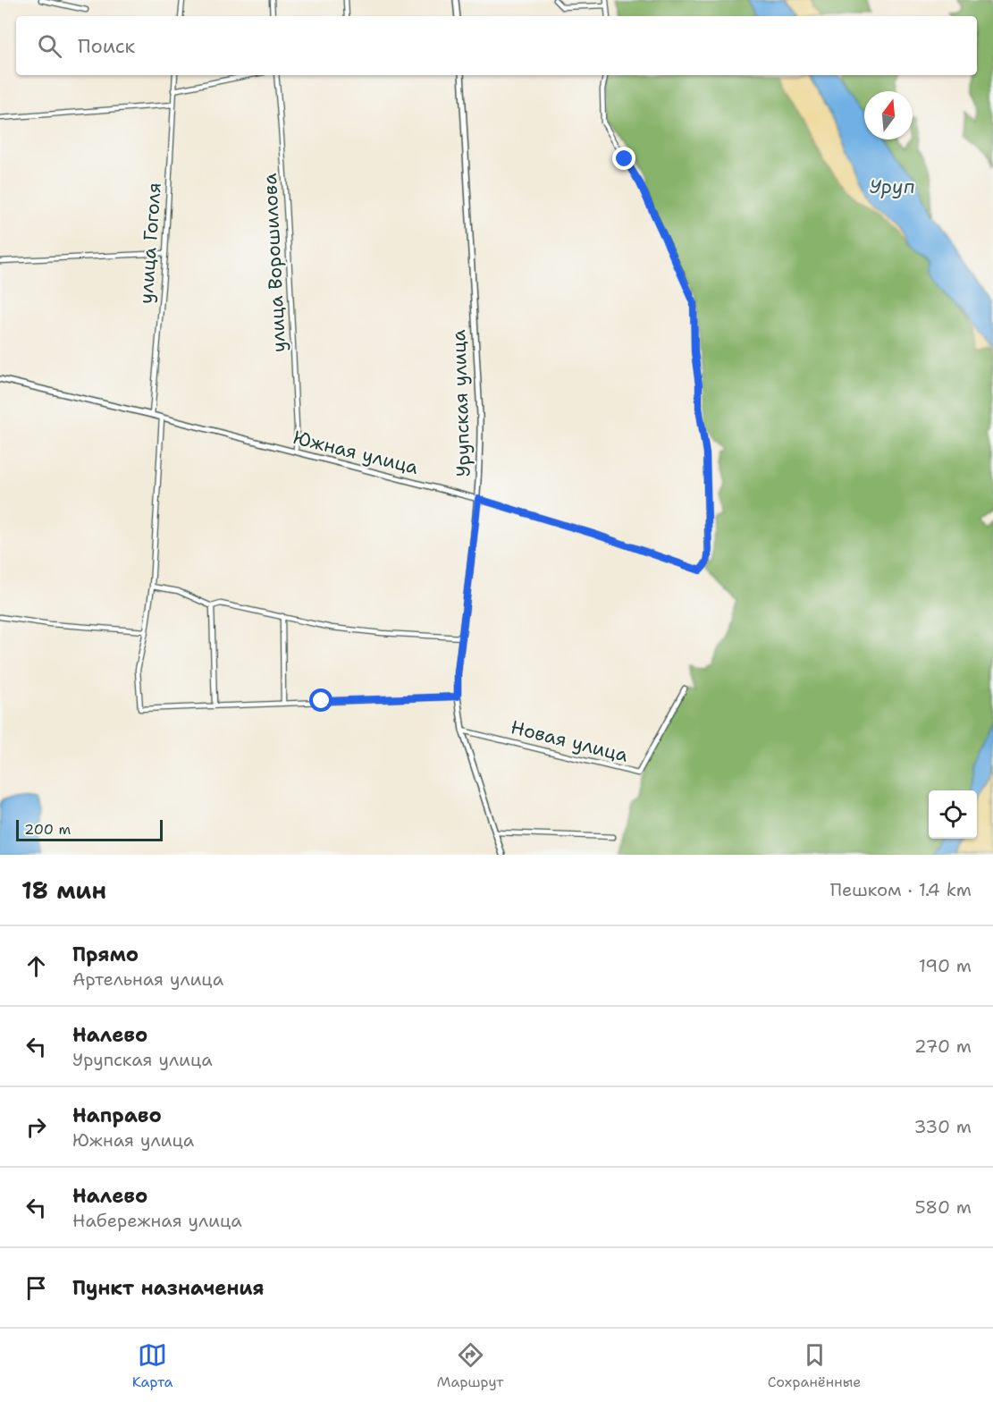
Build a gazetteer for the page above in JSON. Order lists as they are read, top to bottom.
{
  "streets": {
    "street": [
      "улица Гоголя",
      "улица Ворошилова",
      "Урупская улица",
      "Южная улица",
      "Новая улица"
    ]
  },
  "crossings": [
    ["улица Гоголя", "Южная улица"],
    ["улица Ворошилова", "Южная улица"],
    ["Урупская улица", "Южная улица"],
    ["Урупская улица", "Новая улица"]
  ],
  "water": ["Уруп"],
  "scale_bar": "200 m",
  "north": "top",
  "page": {
    "search": "Поиск",
    "scale": "200 m",
    "heading": ["18 мин", "Пешком · 1.4 km"],
    "list": [
      ["Прямо", "Артельная улица", "190 m"],
      ["Налево", "Урупская улица", "270 m"],
      ["Направо", "Южная улица", "330 m"],
      ["Налево", "Набережная улица", "580 m"],
      "Пункт назначения"
    ],
    "nav": ["Карта", "Маршрут", "Сохранённые"]
  }
}
